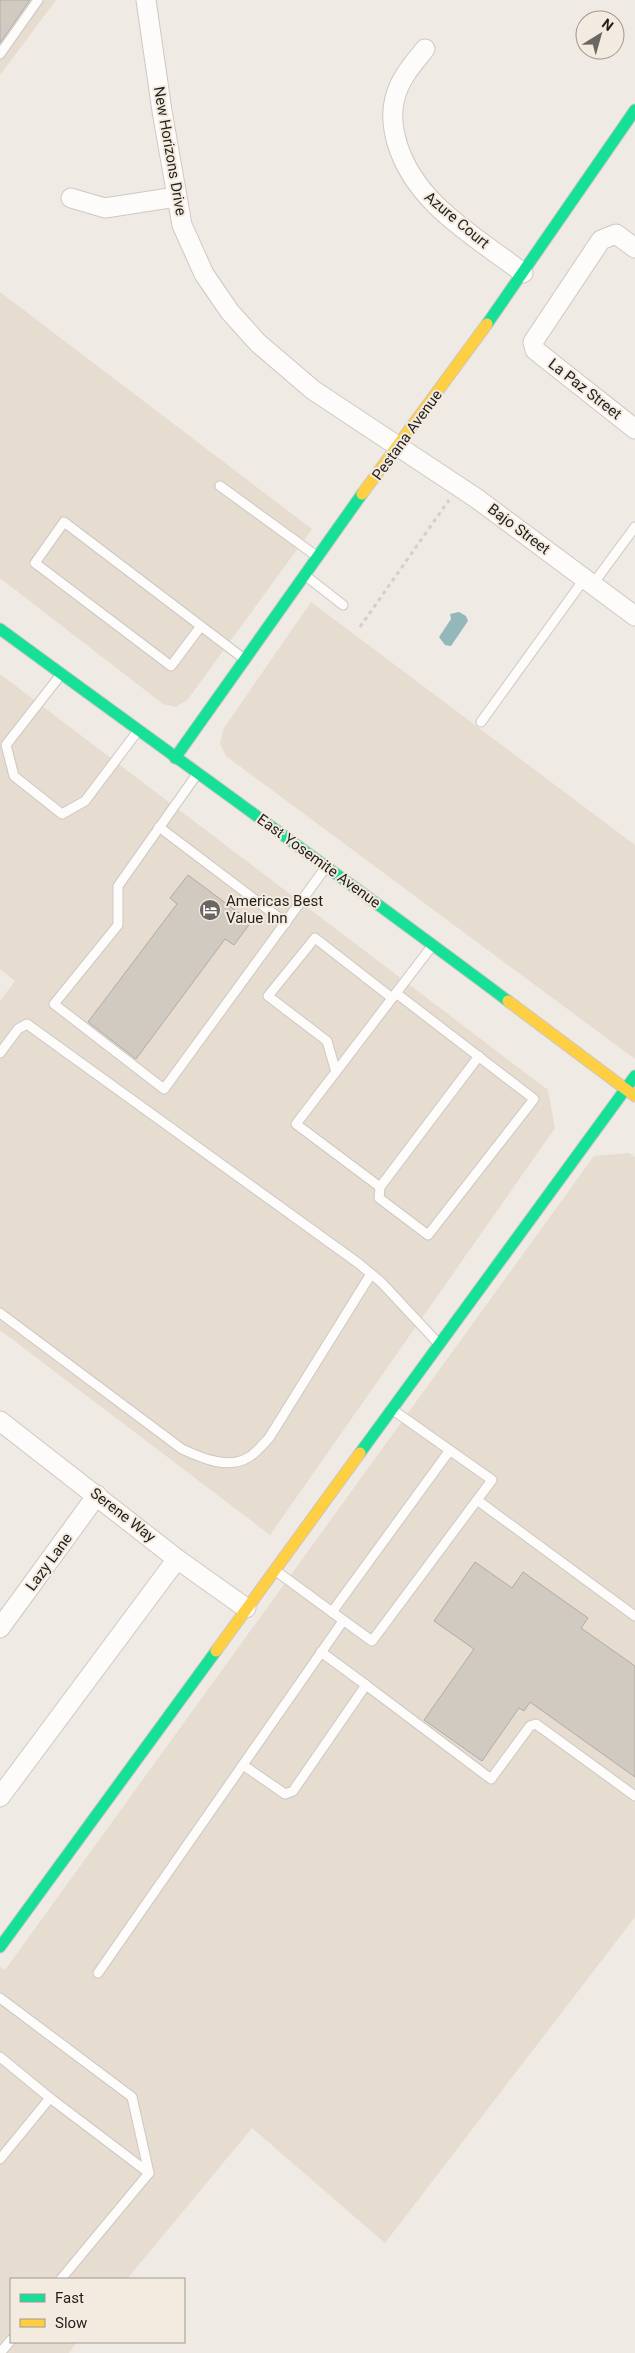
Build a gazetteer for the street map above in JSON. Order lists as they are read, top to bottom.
{
  "streets": {
    "street": [
      "New Horizons Drive",
      "Azure Court",
      "La Paz Street",
      "Pestana Avenue",
      "Bajo Street",
      "East Yosemite Avenue",
      "Serene Way",
      "Lazy Lane"
    ]
  },
  "crossings": [
    ["New Horizons Drive", "Pestana Avenue"],
    ["New Horizons Drive", "Bajo Street"],
    ["Azure Court", "Pestana Avenue"],
    ["Pestana Avenue", "Bajo Street"],
    ["Pestana Avenue", "East Yosemite Avenue"],
    ["Serene Way", "Lazy Lane"]
  ],
  "places": {
    "hotel": ["Americas Best Value Inn"]
  },
  "legend": ["Fast", "Slow"],
  "north": "top right"
}
